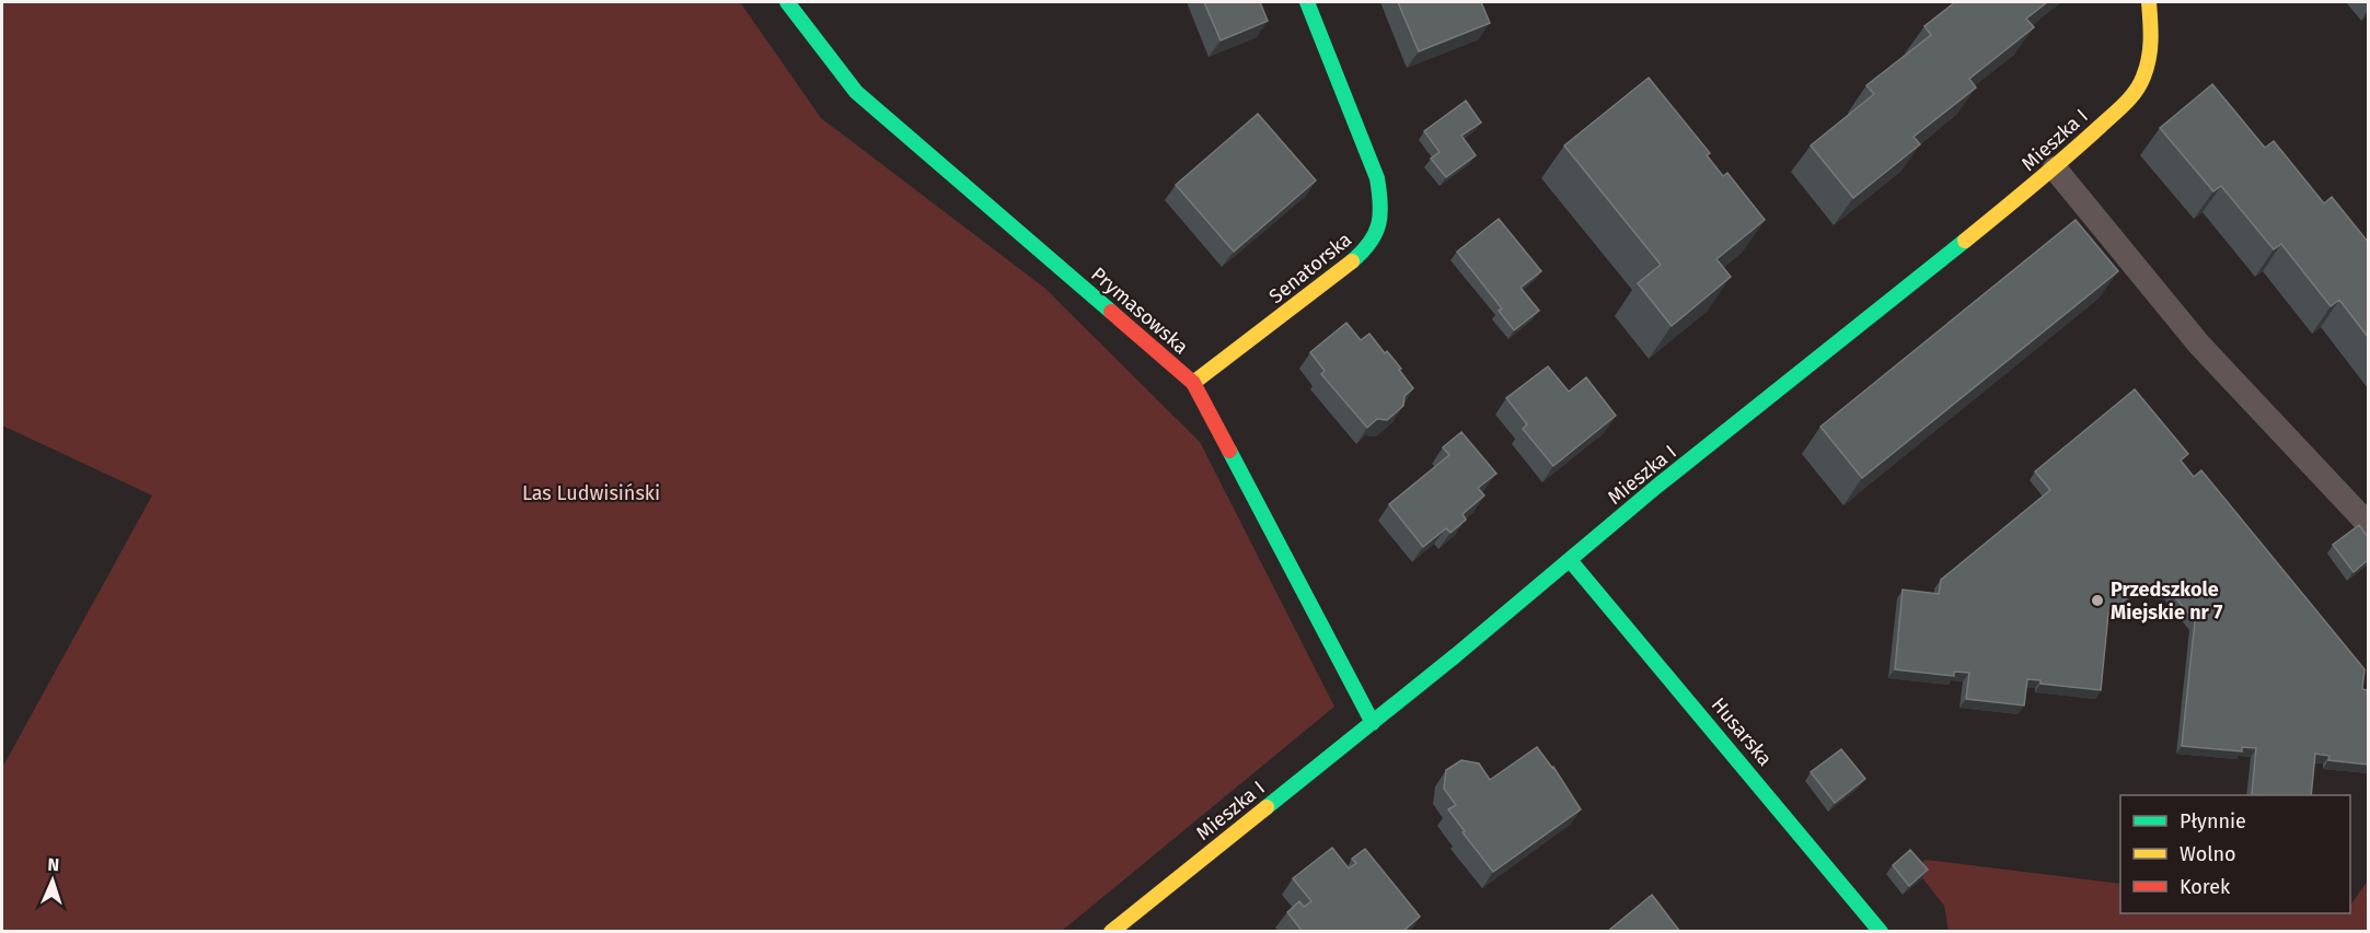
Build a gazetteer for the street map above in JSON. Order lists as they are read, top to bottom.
{
  "streets": {
    "street": [
      "Mieszka I",
      "Senatorska",
      "Prymasowska",
      "Husarska"
    ]
  },
  "crossings": [
    ["Mieszka I", "Prymasowska"],
    ["Mieszka I", "Husarska"],
    ["Senatorska", "Prymasowska"]
  ],
  "parks": ["Las Ludwisiński"],
  "places": ["Przedszkole Miejskie nr 7"],
  "legend": ["Płynnie", "Wolno", "Korek"],
  "north": "top"
}
